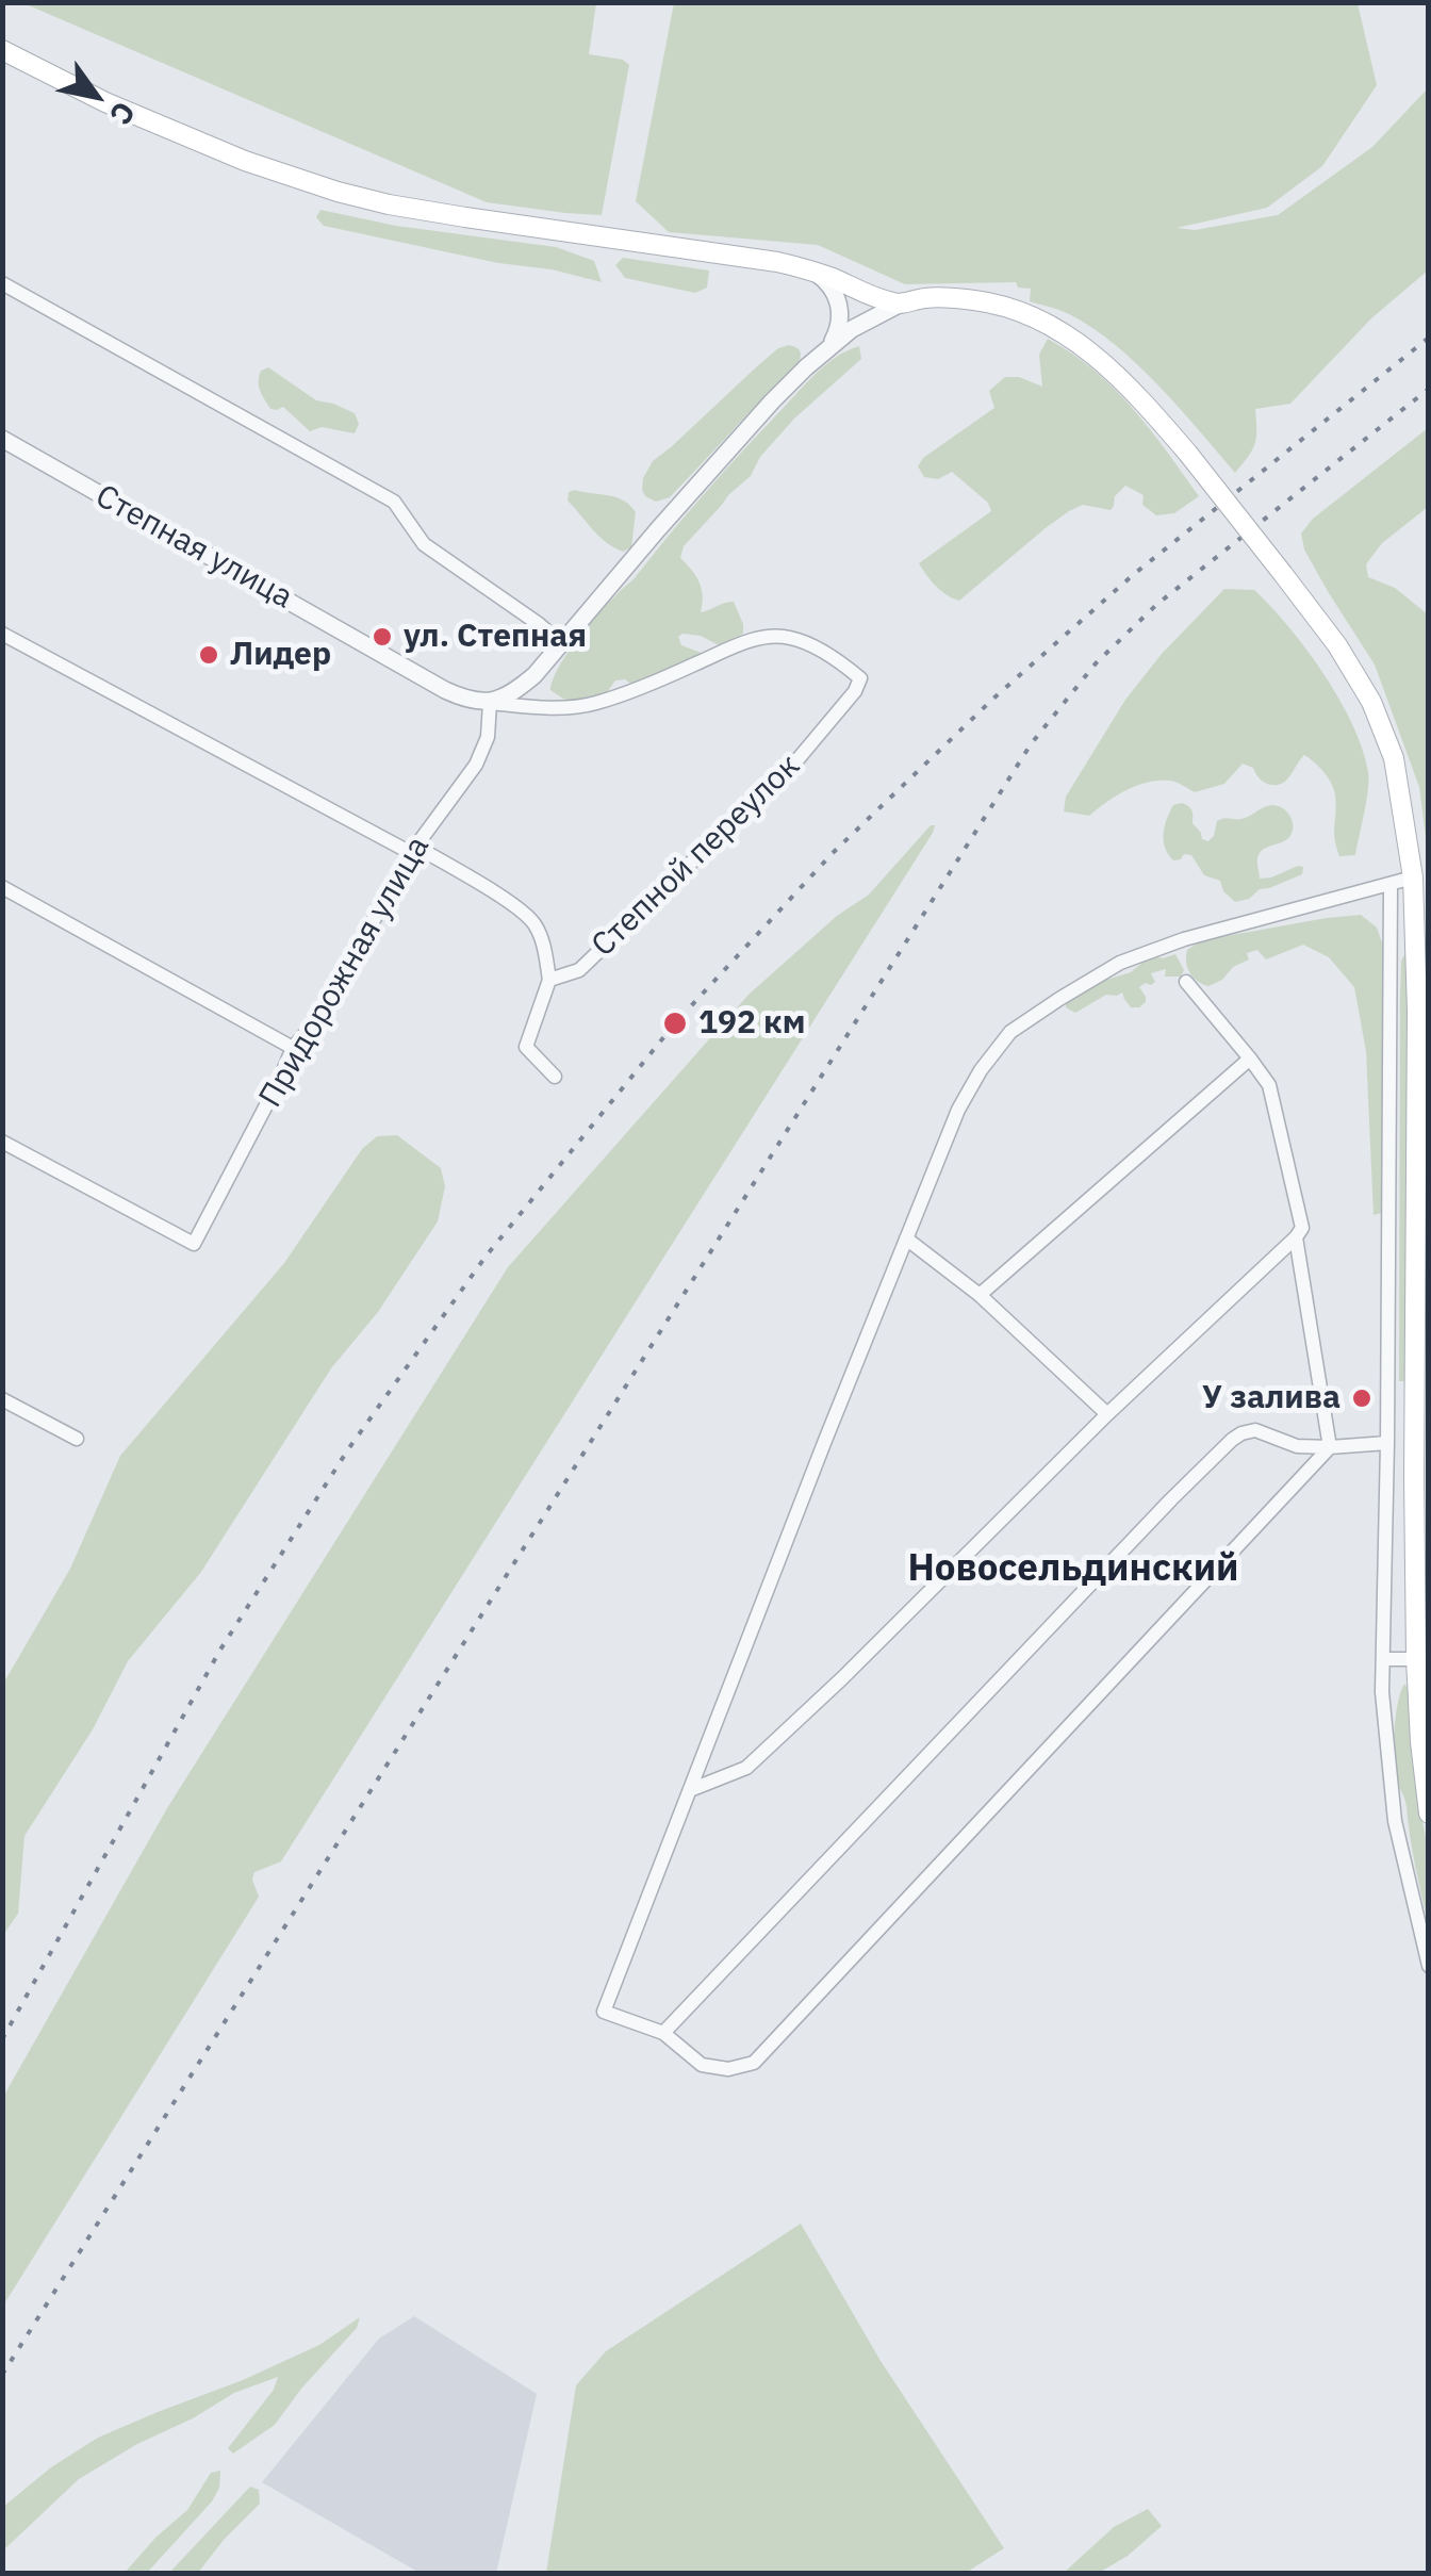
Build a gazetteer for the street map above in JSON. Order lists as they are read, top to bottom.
{
  "streets": {
    "street": ["Степная улица", "Степной переулок", "Придорожная улица"]
  },
  "crossings": [
    ["Степная улица", "Степной переулок"],
    ["Степная улица", "Придорожная улица"]
  ],
  "districts": ["Новосельдинский"],
  "places": [
    "ул. Степная",
    "Лидер",
    "192 км",
    "У залива"
  ],
  "north": "bottom right"
}
